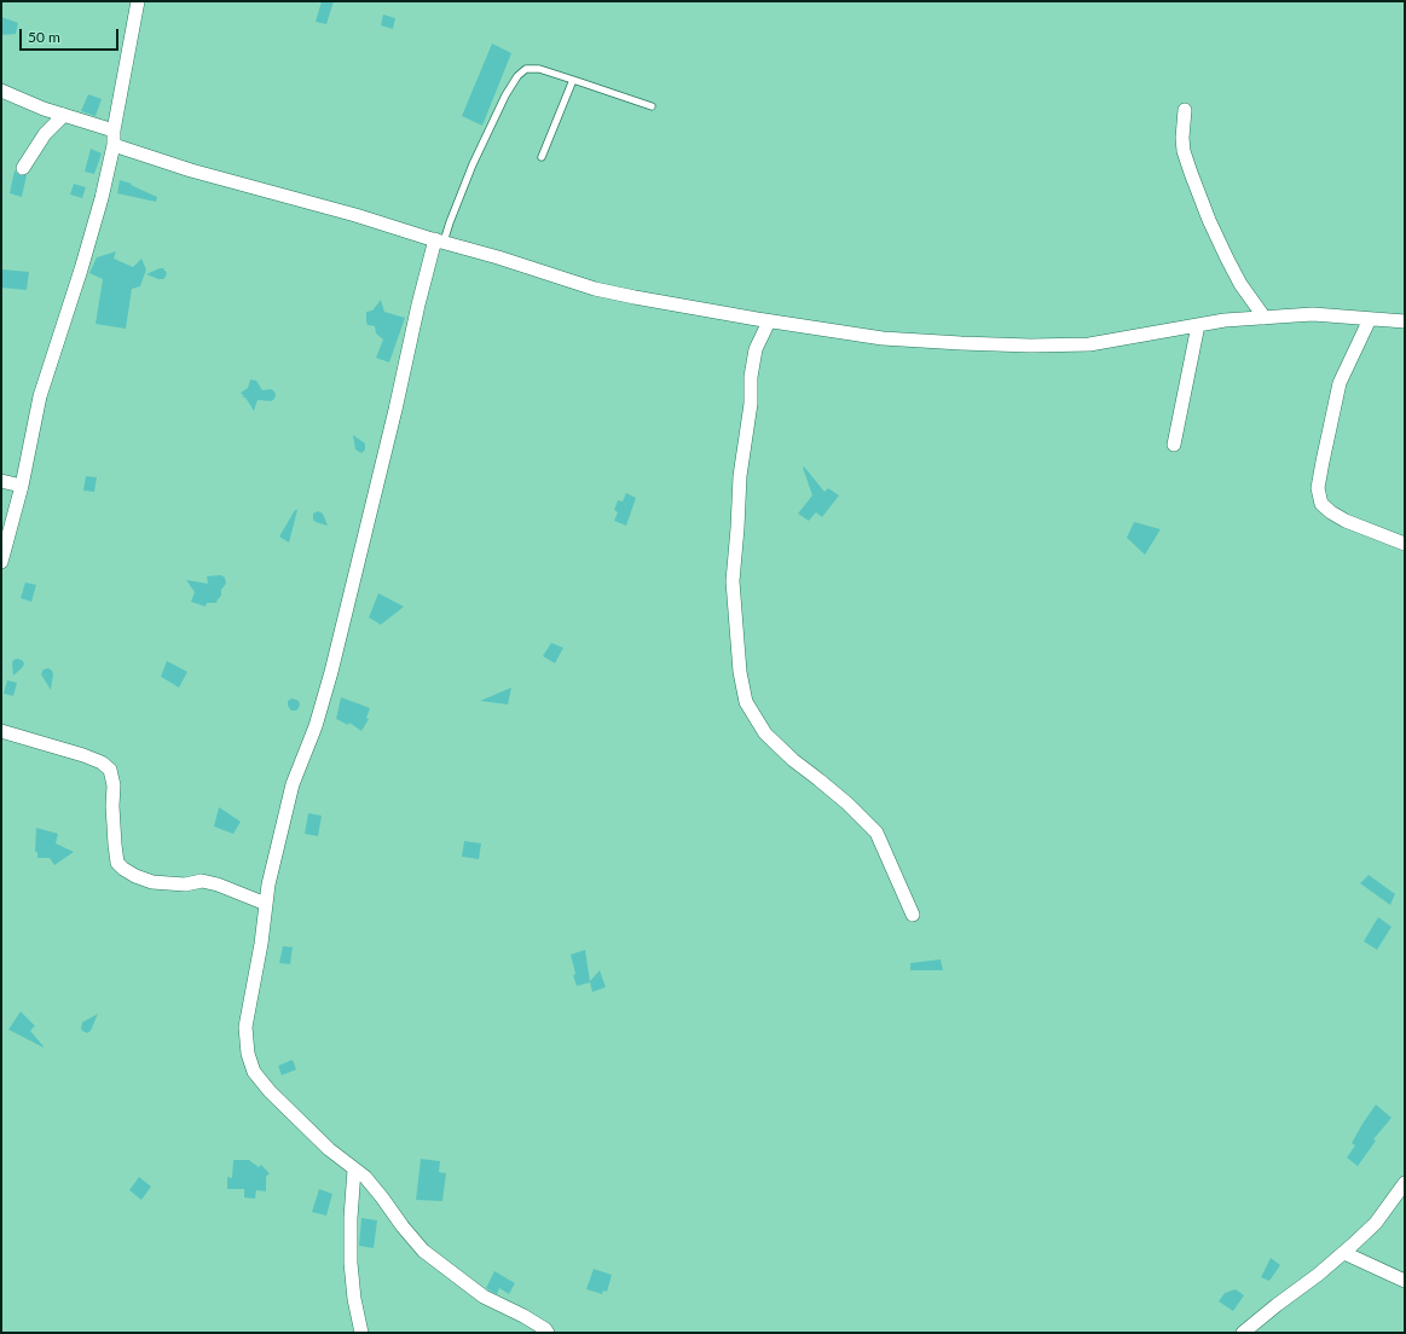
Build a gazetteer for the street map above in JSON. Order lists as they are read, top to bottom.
{
  "scale_bar": "50 m"
}
